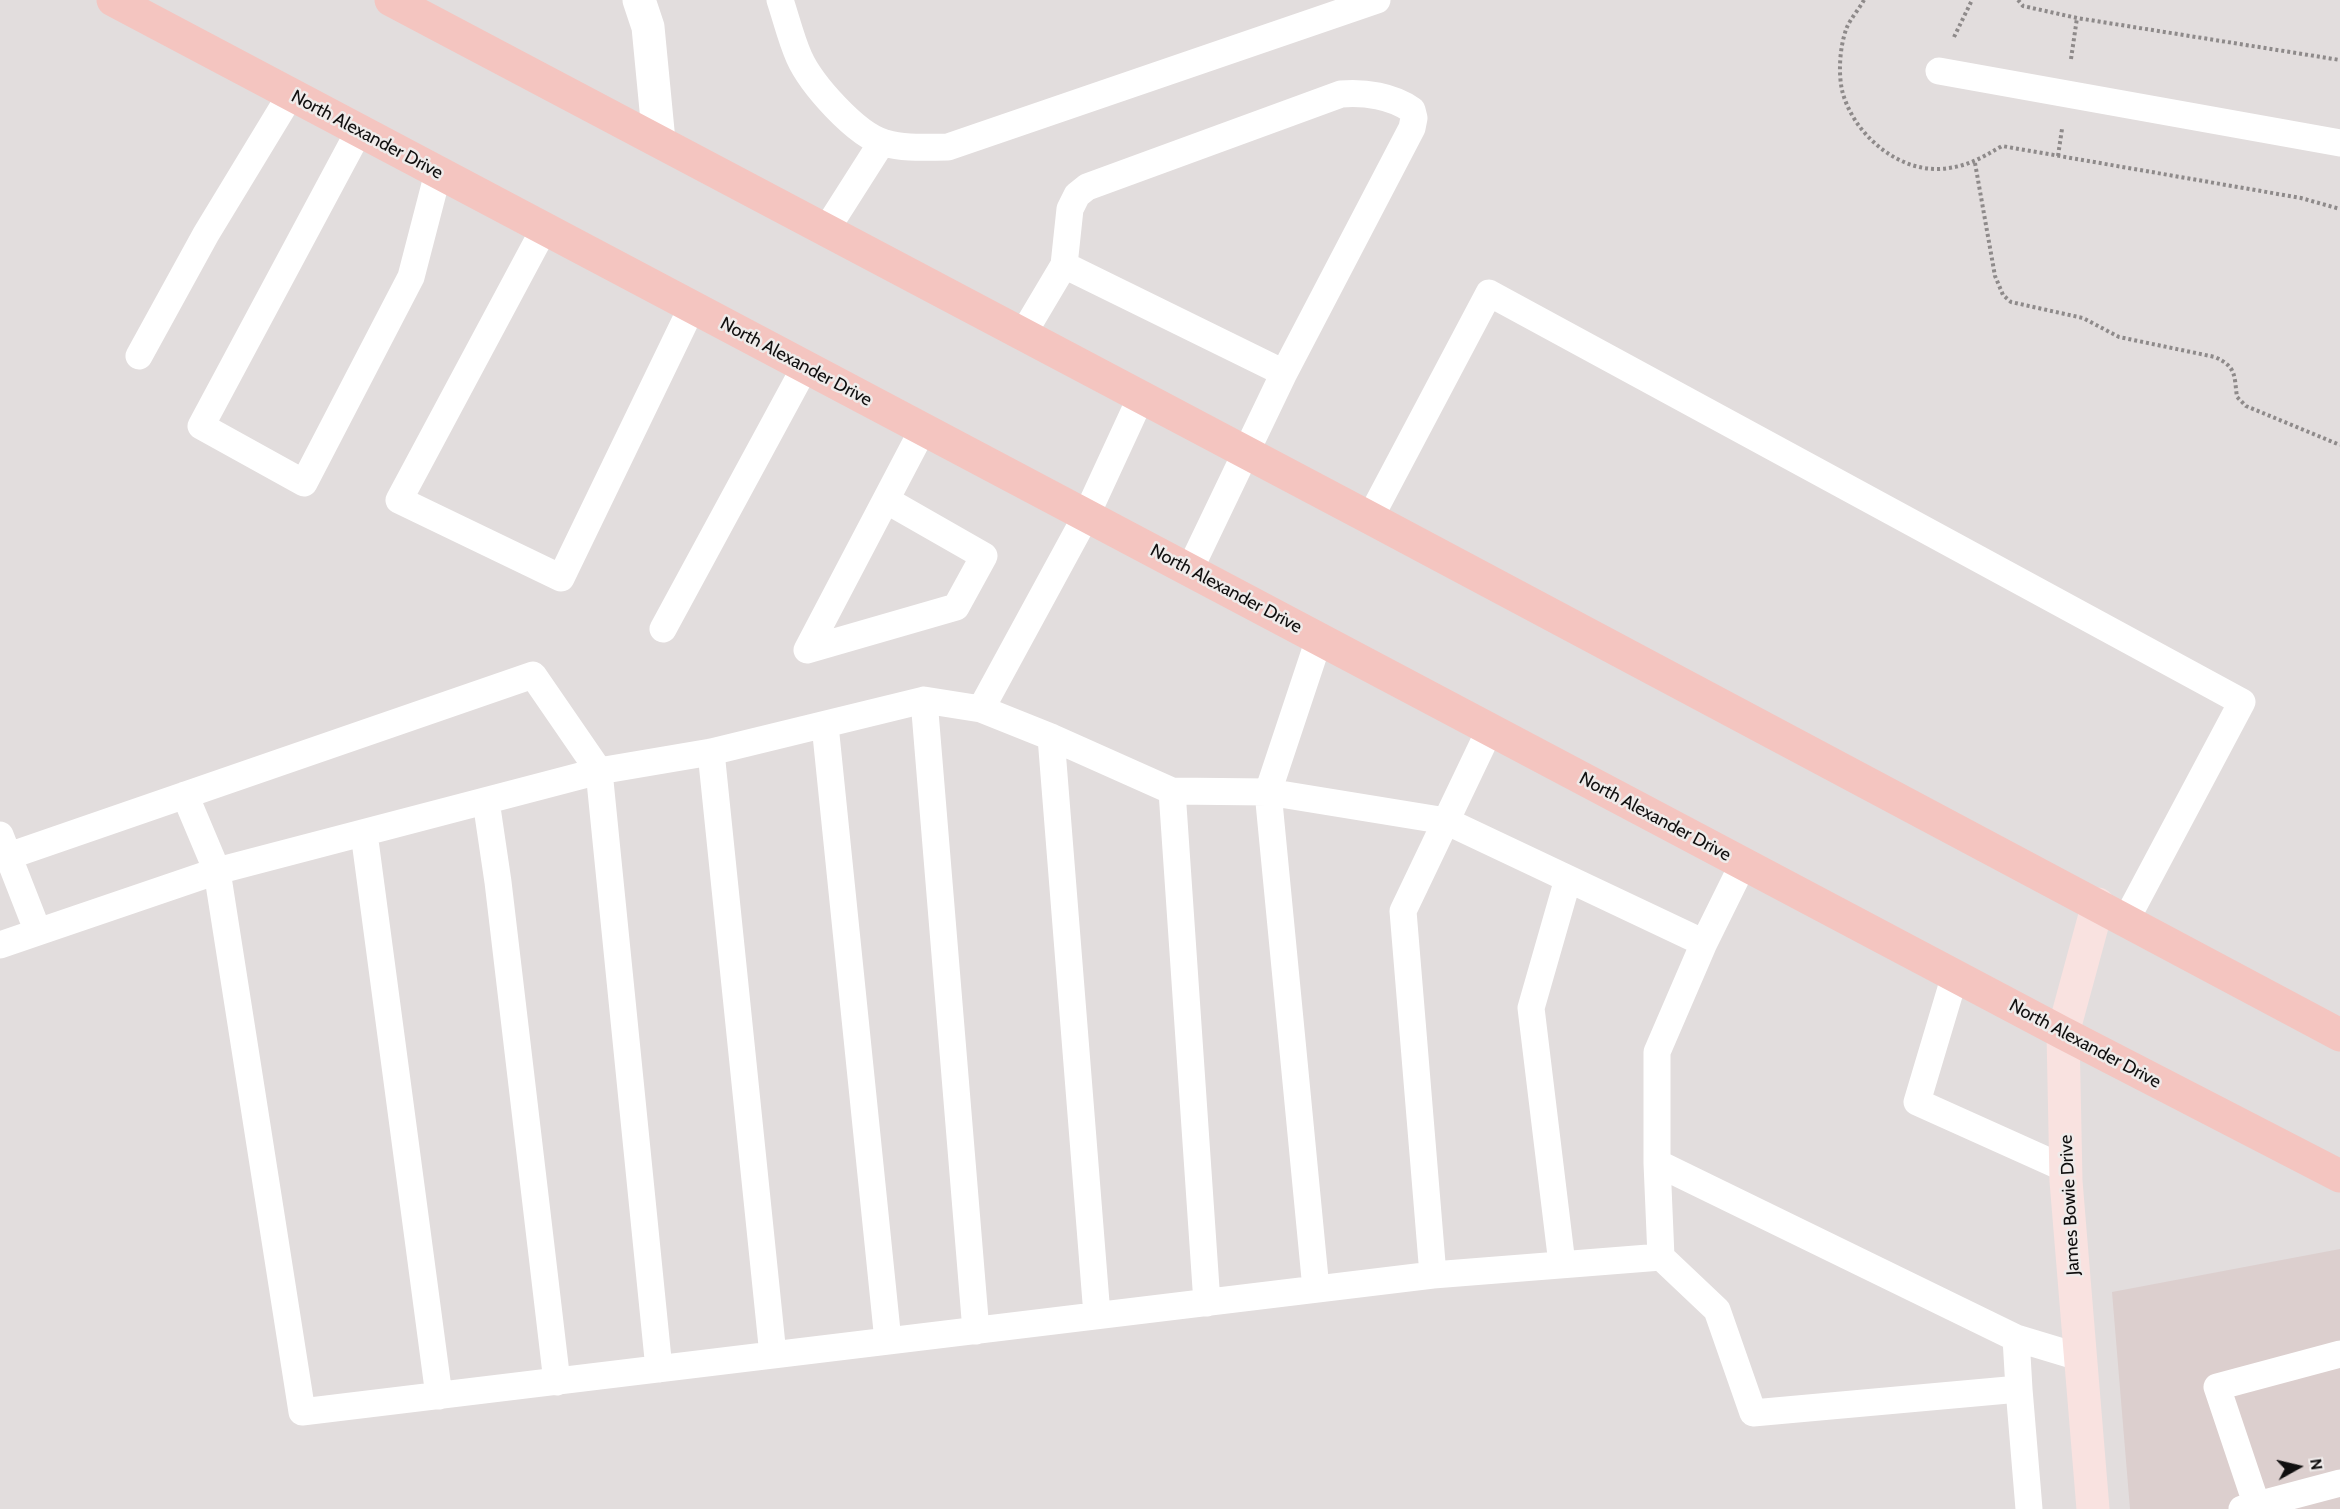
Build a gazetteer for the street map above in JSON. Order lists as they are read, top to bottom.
{
  "streets": {
    "main road": ["North Alexander Drive"],
    "street": ["James Bowie Drive"]
  },
  "crossings": [
    ["North Alexander Drive", "James Bowie Drive"]
  ],
  "north": "right"
}
